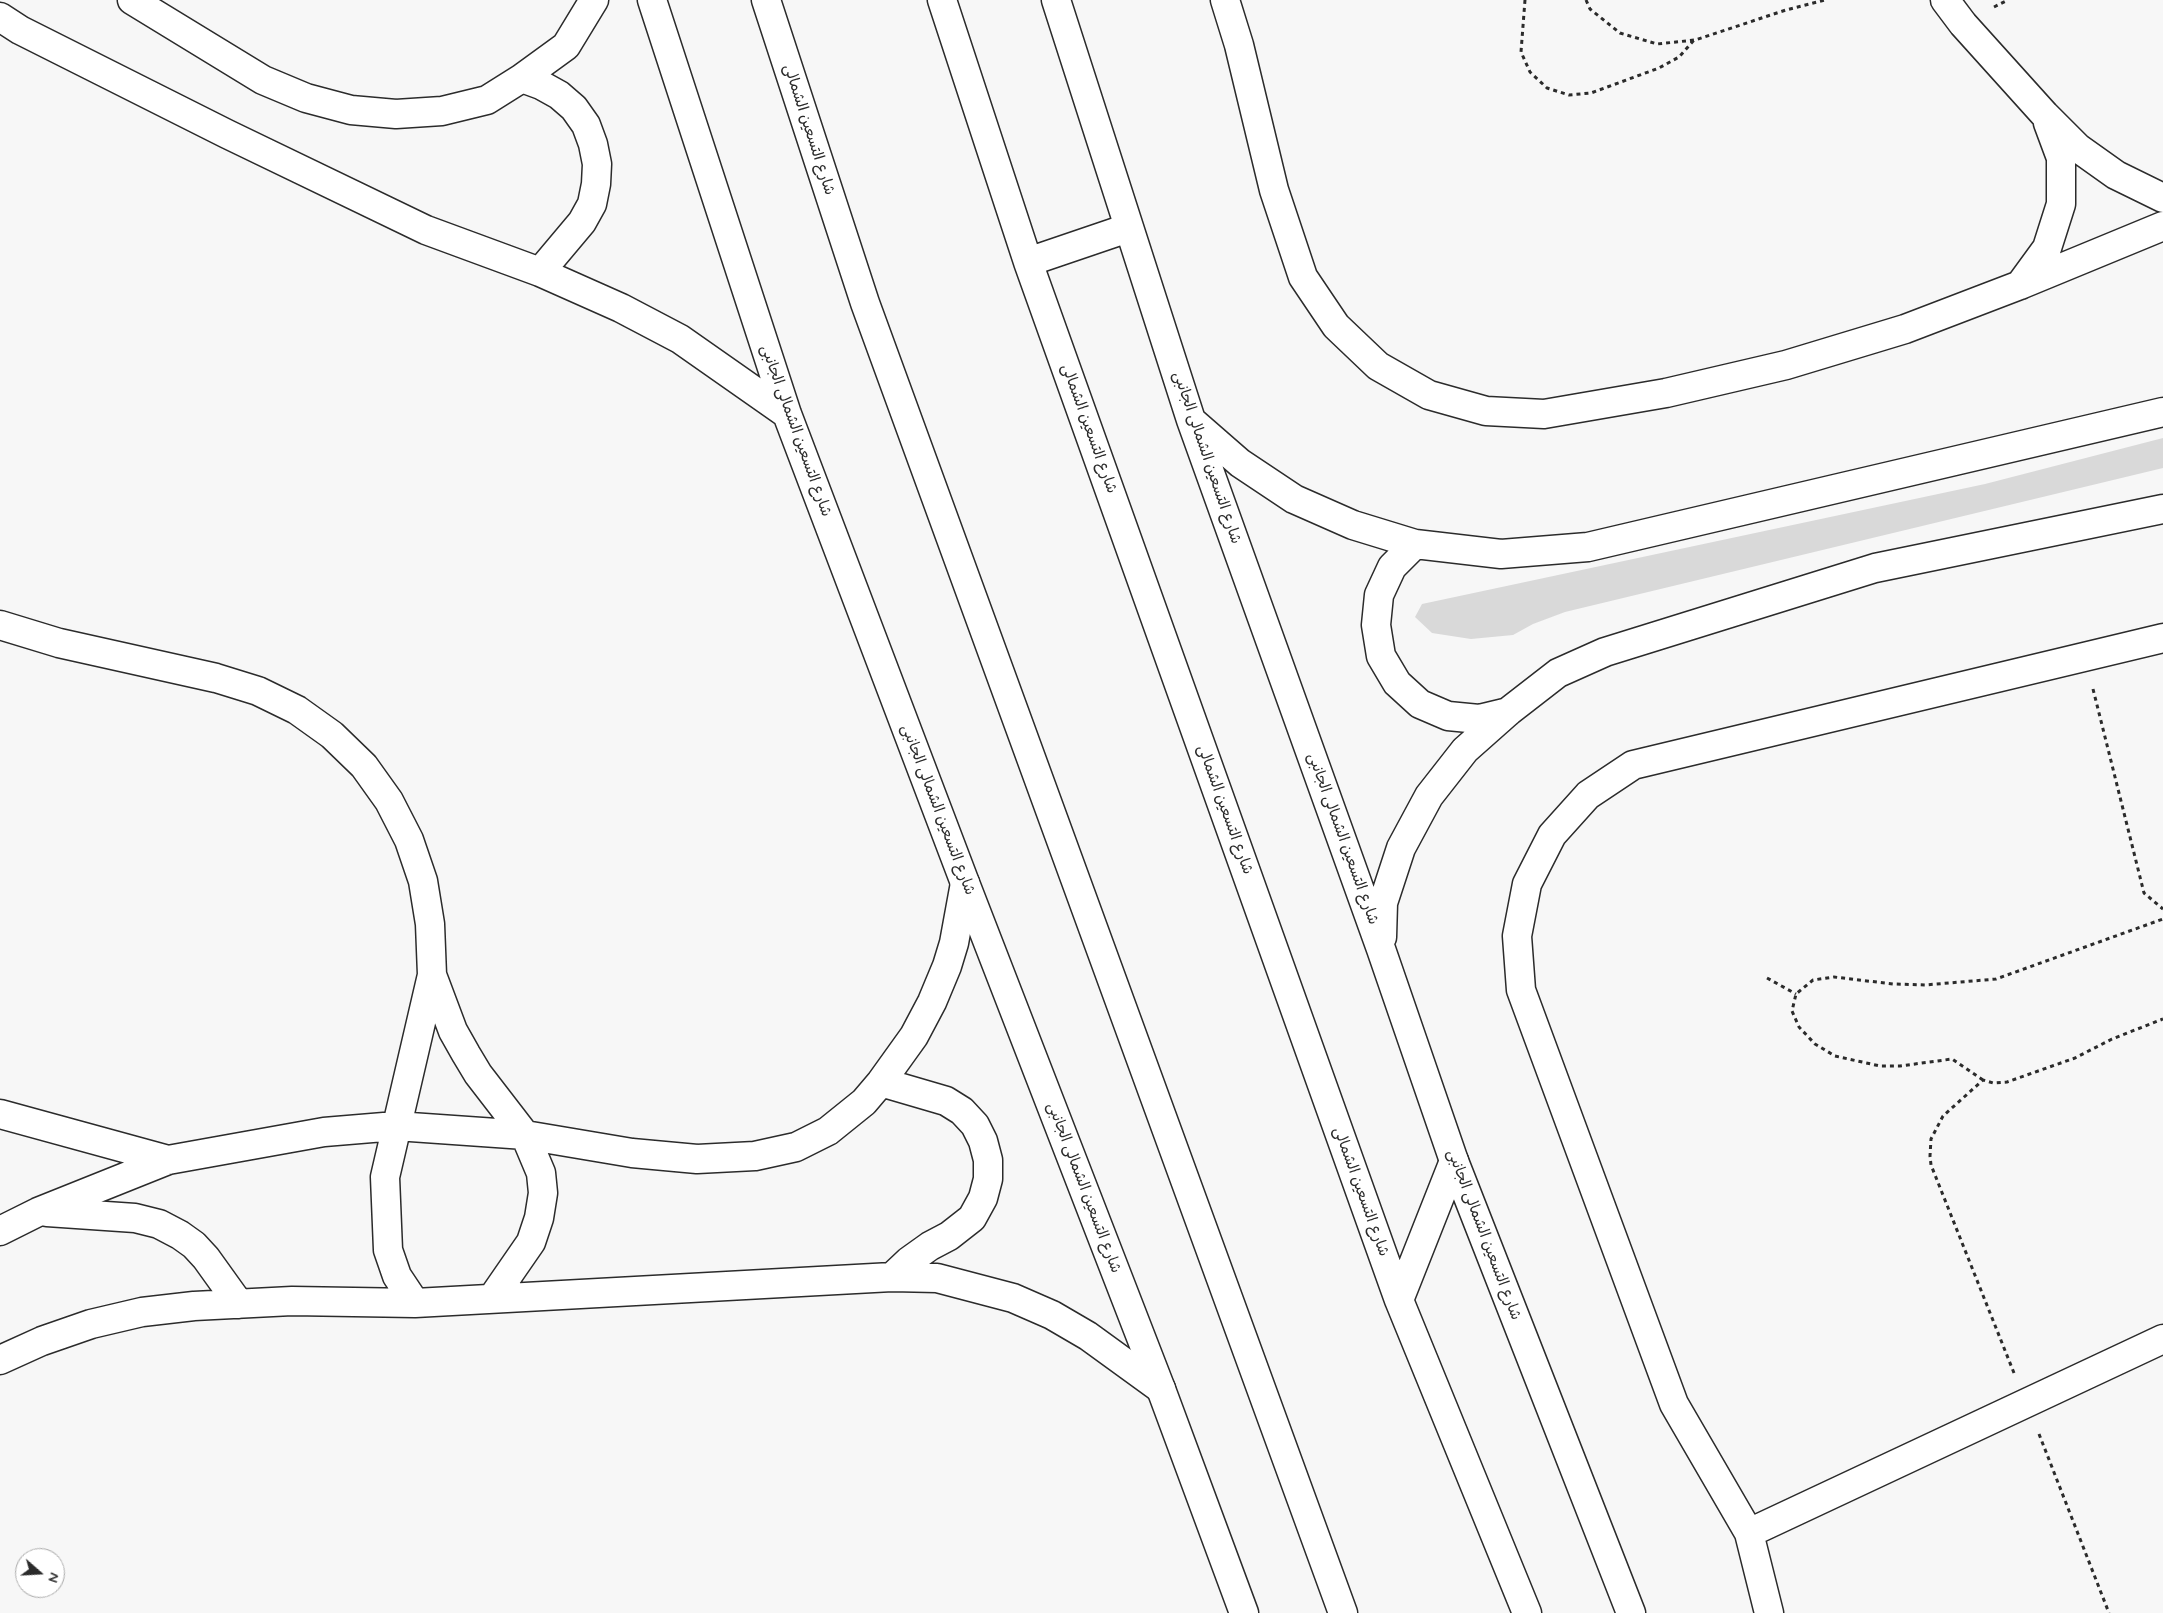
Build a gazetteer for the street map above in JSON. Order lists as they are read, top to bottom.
{
  "streets": {
    "street": ["شارع التسعين الشمالى", "شارع التسعين الشمالى الجانبى"]
  },
  "north": "right"
}
